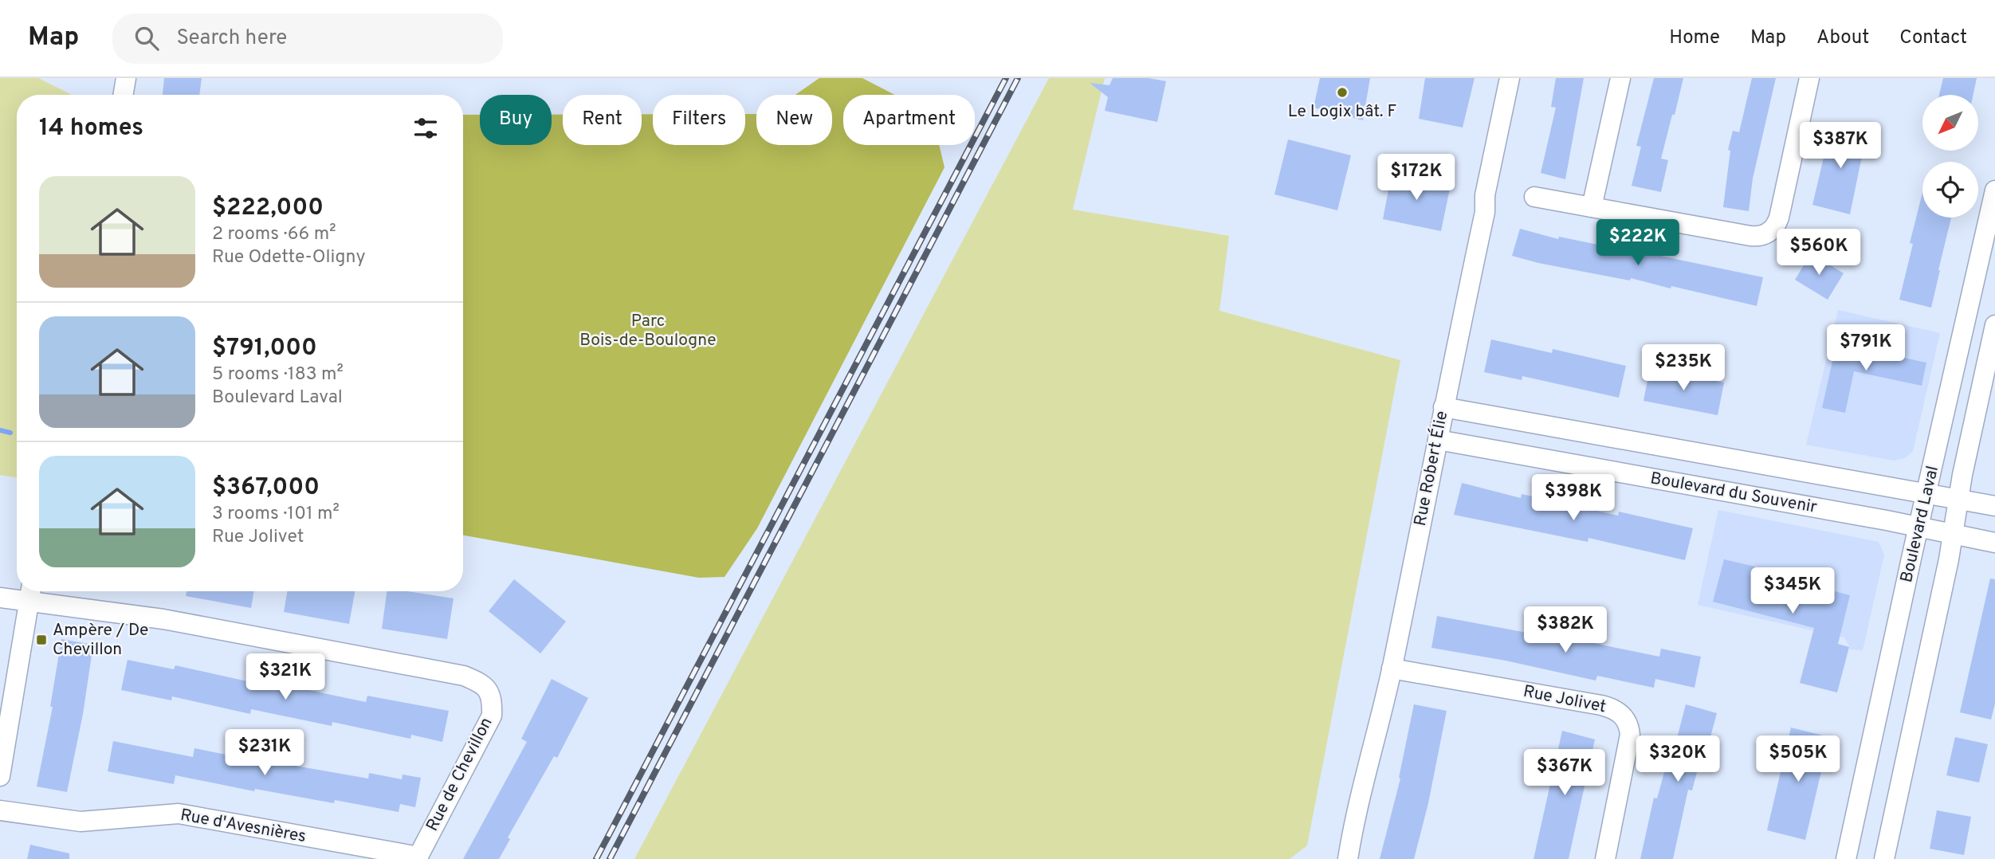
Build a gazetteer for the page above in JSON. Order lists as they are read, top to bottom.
{
  "streets": {
    "street": [
      "Rue Robert Élie",
      "Boulevard du Souvenir",
      "Boulevard Laval",
      "Rue Jolivet",
      "Rue de Chevillon",
      "Rue d'Avesnières"
    ]
  },
  "crossings": [
    ["Rue Robert Élie", "Boulevard du Souvenir"],
    ["Rue Robert Élie", "Rue Jolivet"],
    ["Boulevard du Souvenir", "Boulevard Laval"],
    ["Rue de Chevillon", "Rue d'Avesnières"]
  ],
  "parks": ["Parc Bois-de-Boulogne"],
  "places": {
    "other": ["Le Logix bât. F"],
    "transit": ["Ampère / De Chevillon"]
  },
  "north": "bottom left",
  "page": {
    "header": "Map",
    "search": "Search here",
    "nav": [
      "Home",
      "Map",
      "About",
      "Contact"
    ],
    "chip": [
      "Buy",
      "Rent",
      "Filters",
      "New",
      "Apartment"
    ],
    "heading": "14 homes",
    "price": [
      "$387K",
      "$172K",
      "$222K",
      "$560K",
      "$791K",
      "$235K",
      "$398K",
      "$345K",
      "$382K",
      "$321K",
      "$231K",
      "$320K",
      "$505K",
      "$367K"
    ],
    "list": [
      {
        "name": "$222,000",
        "note": "2 rooms · 66 m² · Rue Odette-Oligny"
      },
      {
        "name": "$791,000",
        "note": "5 rooms · 183 m² · Boulevard Laval"
      },
      {
        "name": "$367,000",
        "note": "3 rooms · 101 m² · Rue Jolivet"
      }
    ]
  }
}
